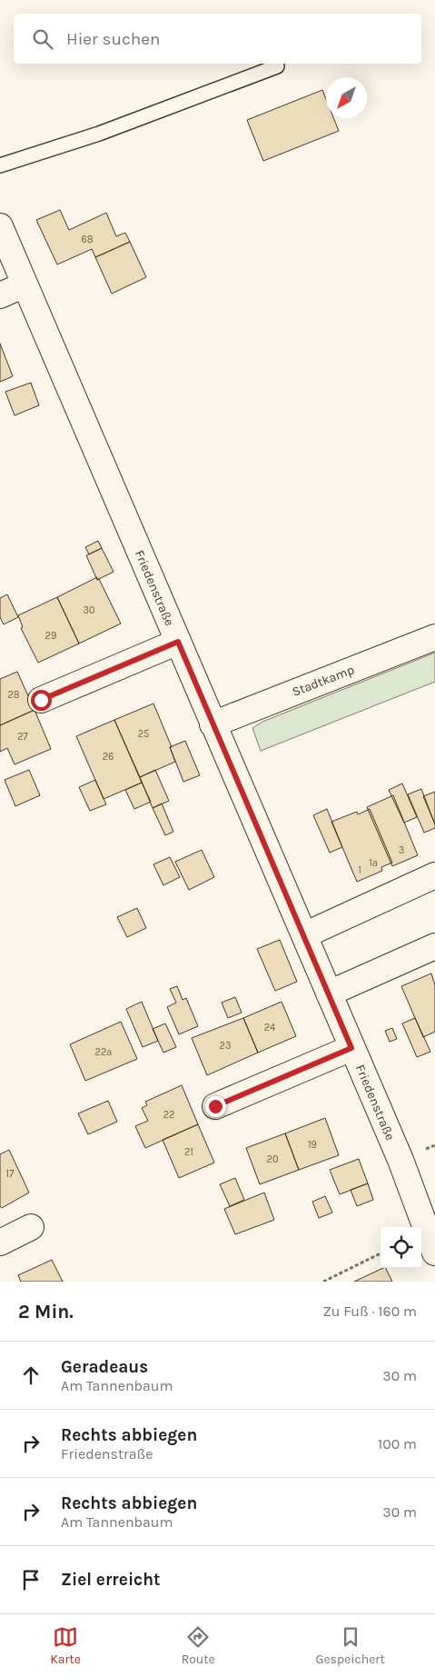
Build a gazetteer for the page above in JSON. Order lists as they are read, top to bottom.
{
  "streets": {
    "street": ["Friedenstraße", "Stadtkamp"]
  },
  "crossings": [
    ["Friedenstraße", "Stadtkamp"]
  ],
  "house_numbers": [
    "68",
    "30",
    "29",
    "28",
    "25",
    "27",
    "26",
    "3",
    "1a",
    "1",
    "24",
    "23",
    "22a",
    "22",
    "19",
    "21",
    "20",
    "17"
  ],
  "north": "bottom left",
  "page": {
    "search": "Hier suchen",
    "heading": ["2 Min.", "Zu Fuß · 160 m"],
    "list": [
      ["Geradeaus", "Am Tannenbaum", "30 m"],
      ["Rechts abbiegen", "Friedenstraße", "100 m"],
      ["Rechts abbiegen", "Am Tannenbaum", "30 m"],
      "Ziel erreicht"
    ],
    "nav": ["Karte", "Route", "Gespeichert"]
  }
}
